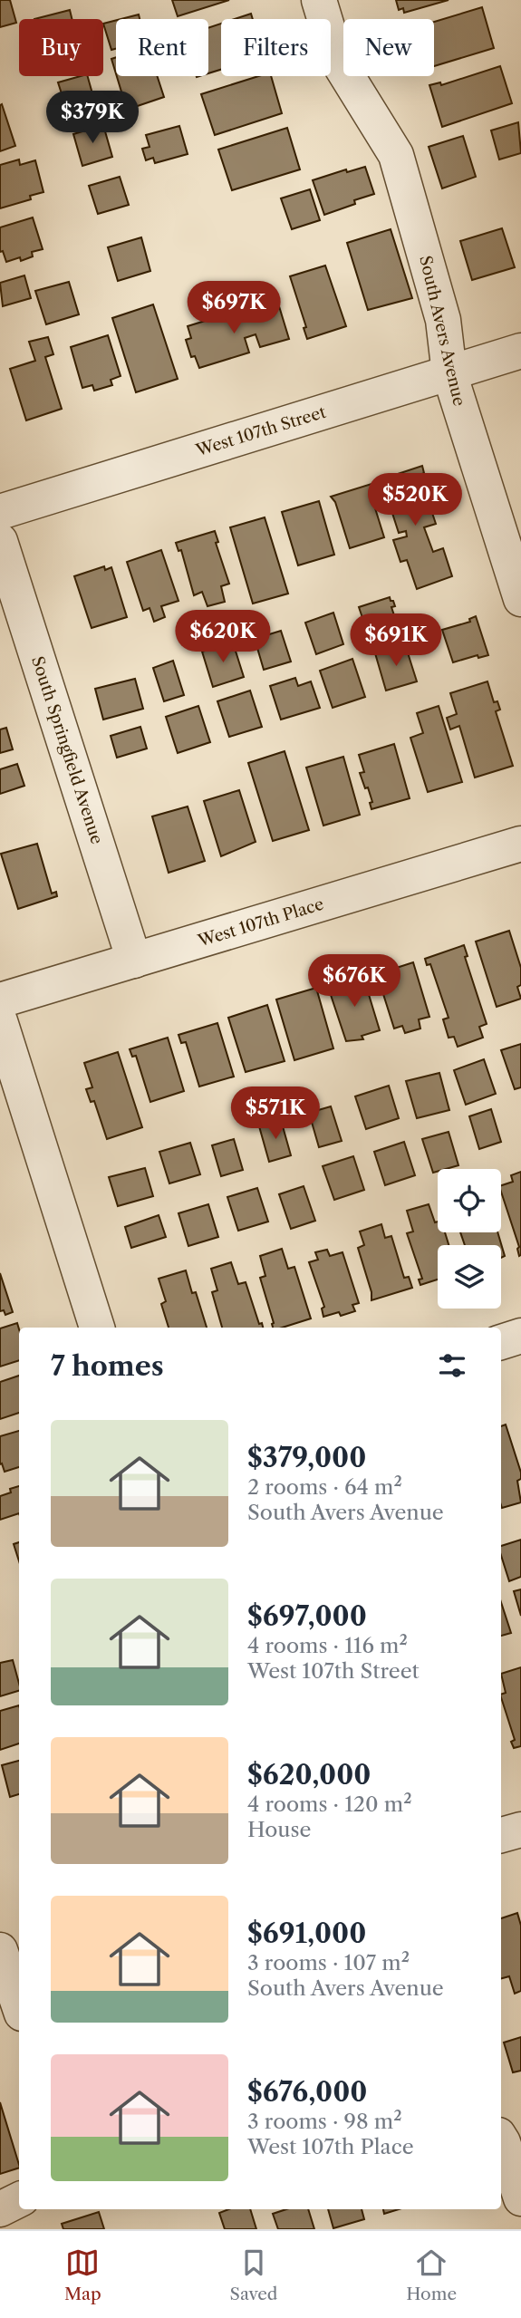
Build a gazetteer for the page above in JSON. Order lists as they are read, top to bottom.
{
  "streets": {
    "street": [
      "South Avers Avenue",
      "West 107th Street",
      "South Springfield Avenue",
      "West 107th Place"
    ]
  },
  "crossings": [
    ["South Avers Avenue", "West 107th Street"],
    ["South Springfield Avenue", "West 107th Place"]
  ],
  "page": {
    "chip": [
      "Buy",
      "Rent",
      "Filters",
      "New"
    ],
    "price": [
      "$379K",
      "$697K",
      "$520K",
      "$620K",
      "$691K",
      "$676K",
      "$571K"
    ],
    "heading": "7 homes",
    "list": [
      {
        "name": "$379,000",
        "note": "2 rooms · 64 m² · South Avers Avenue"
      },
      {
        "name": "$697,000",
        "note": "4 rooms · 116 m² · West 107th Street"
      },
      {
        "name": "$620,000",
        "note": "4 rooms · 120 m² · House"
      },
      {
        "name": "$691,000",
        "note": "3 rooms · 107 m² · South Avers Avenue"
      },
      {
        "name": "$676,000",
        "note": "3 rooms · 98 m² · West 107th Place"
      }
    ],
    "tabs": ["Map", "Saved", "Home"]
  }
}
